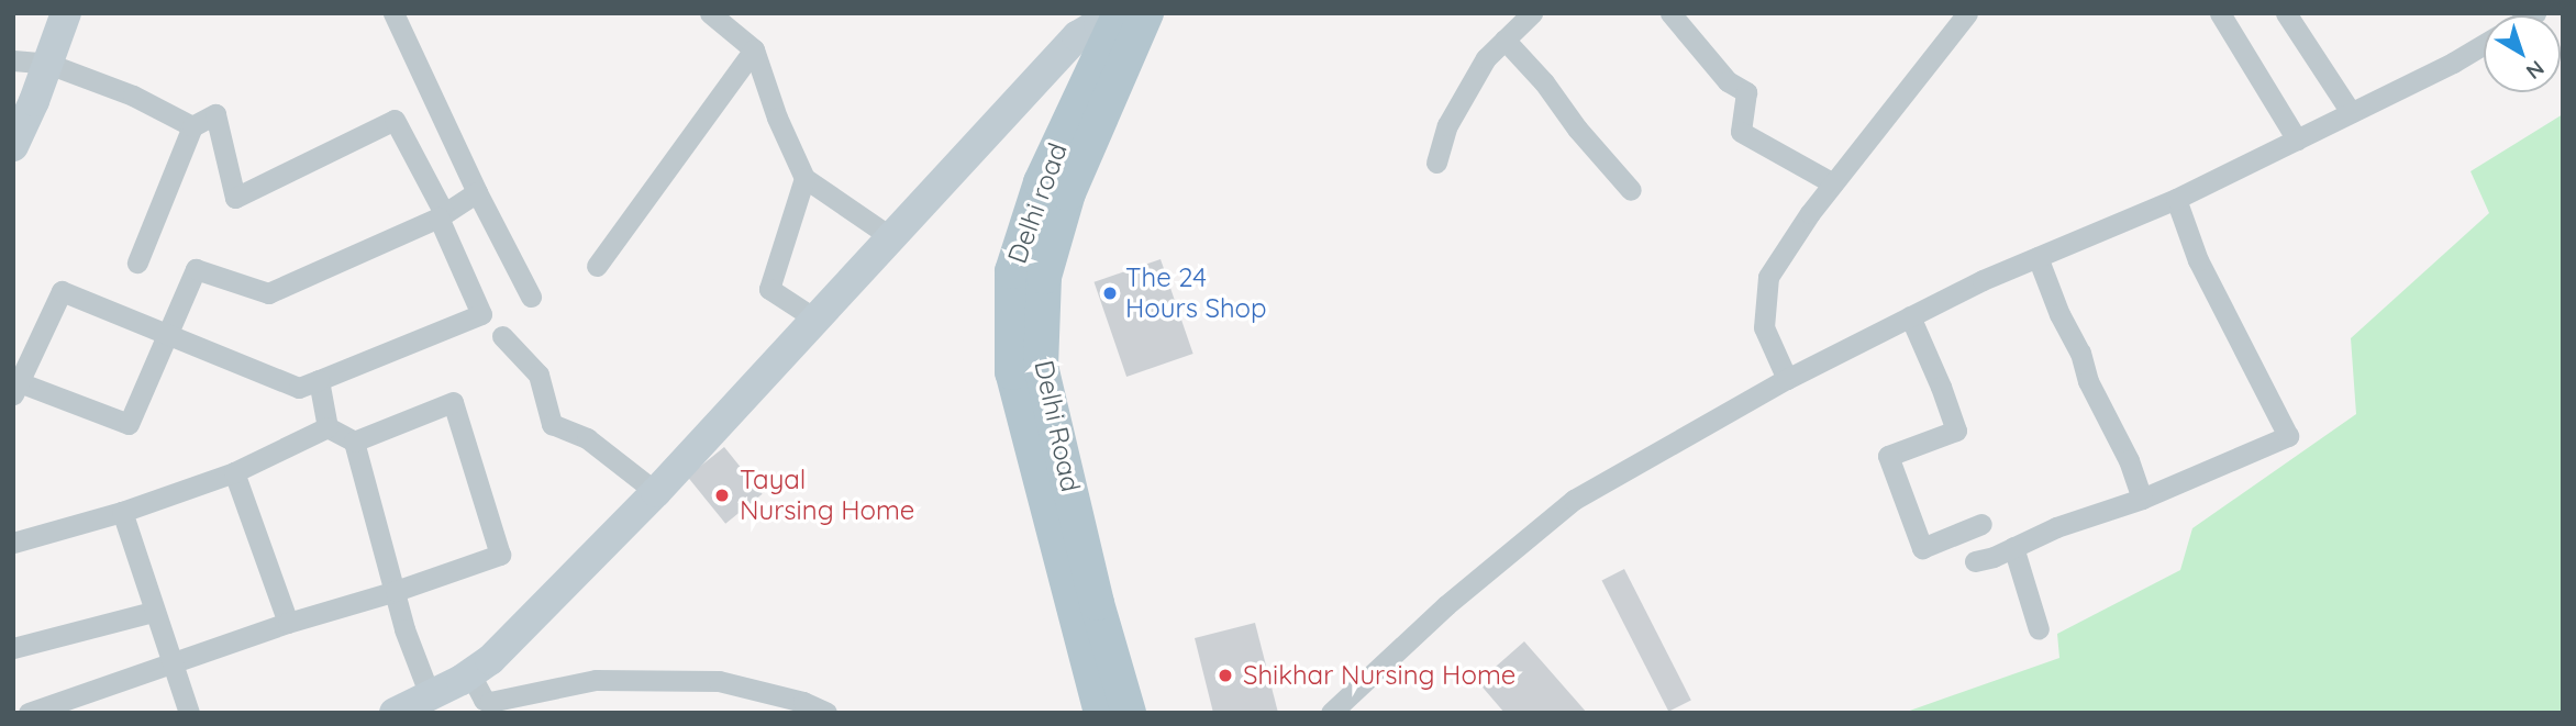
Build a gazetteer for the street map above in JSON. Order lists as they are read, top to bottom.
{
  "streets": {
    "main road": ["Delhi road", "Delhi Road"]
  },
  "crossings": [
    ["Delhi road", "Delhi Road"]
  ],
  "places": ["The 24 Hours Shop", "Tayal Nursing Home", "Shikhar Nursing Home"],
  "north": "bottom right"
}
